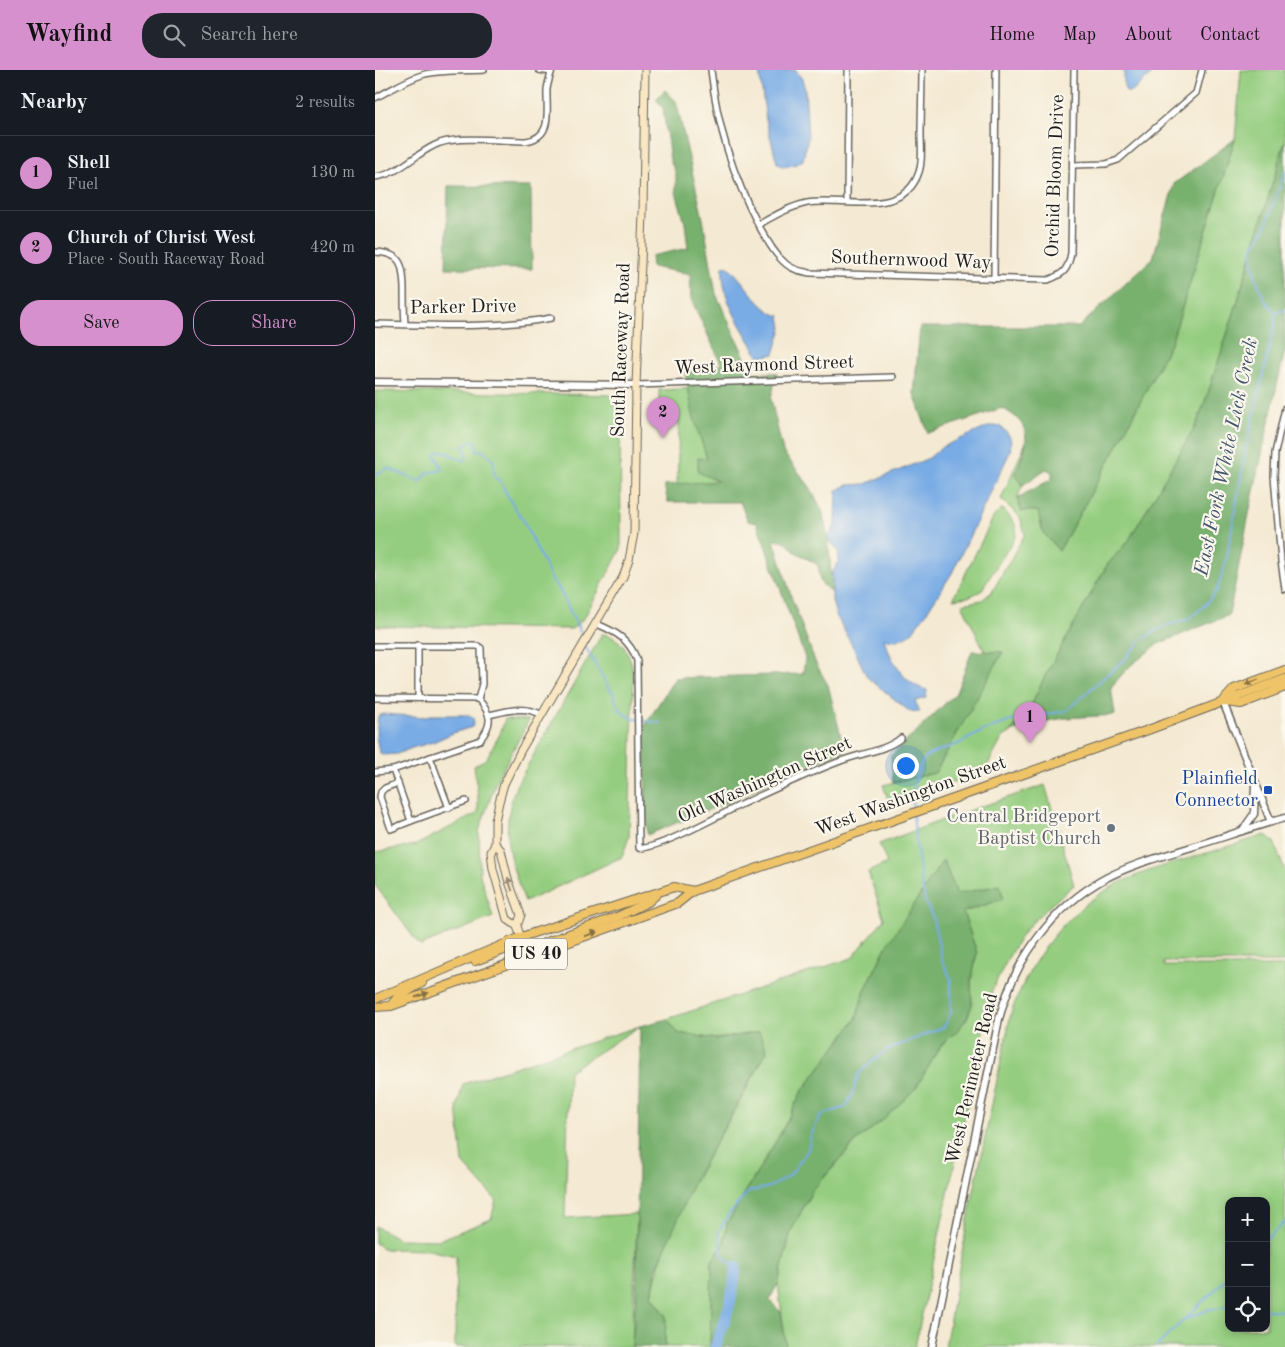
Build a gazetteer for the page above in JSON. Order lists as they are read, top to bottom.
{
  "streets": {
    "main road": ["South Raceway Road", "West Washington Street", "US 40"],
    "street": [
      "Orchid Bloom Drive",
      "Southernwood Way",
      "Parker Drive",
      "West Raymond Street",
      "Old Washington Street",
      "West Perimeter Road"
    ]
  },
  "crossings": [
    ["Orchid Bloom Drive", "Southernwood Way"],
    ["South Raceway Road", "West Raymond Street"],
    ["South Raceway Road", "Old Washington Street"],
    ["South Raceway Road", "West Washington Street"]
  ],
  "water": ["East Fork White Lick Creek"],
  "places": {
    "transit": ["Plainfield Connector"],
    "other": ["Central Bridgeport Baptist Church"]
  },
  "page": {
    "header": "Wayfind",
    "search": "Search here",
    "nav": [
      "Home",
      "Map",
      "About",
      "Contact"
    ],
    "heading": ["Nearby", "2 results"],
    "list": [
      {
        "mark": "1",
        "name": "Shell",
        "note": "Fuel",
        "value": "130 m"
      },
      {
        "mark": "2",
        "name": "Church of Christ West",
        "note": "Place · South Raceway Road",
        "value": "420 m"
      }
    ],
    "buttons": ["Save", "Share"],
    "pins": ["2", "1"],
    "map_buttons": ["+", "−"]
  }
}
